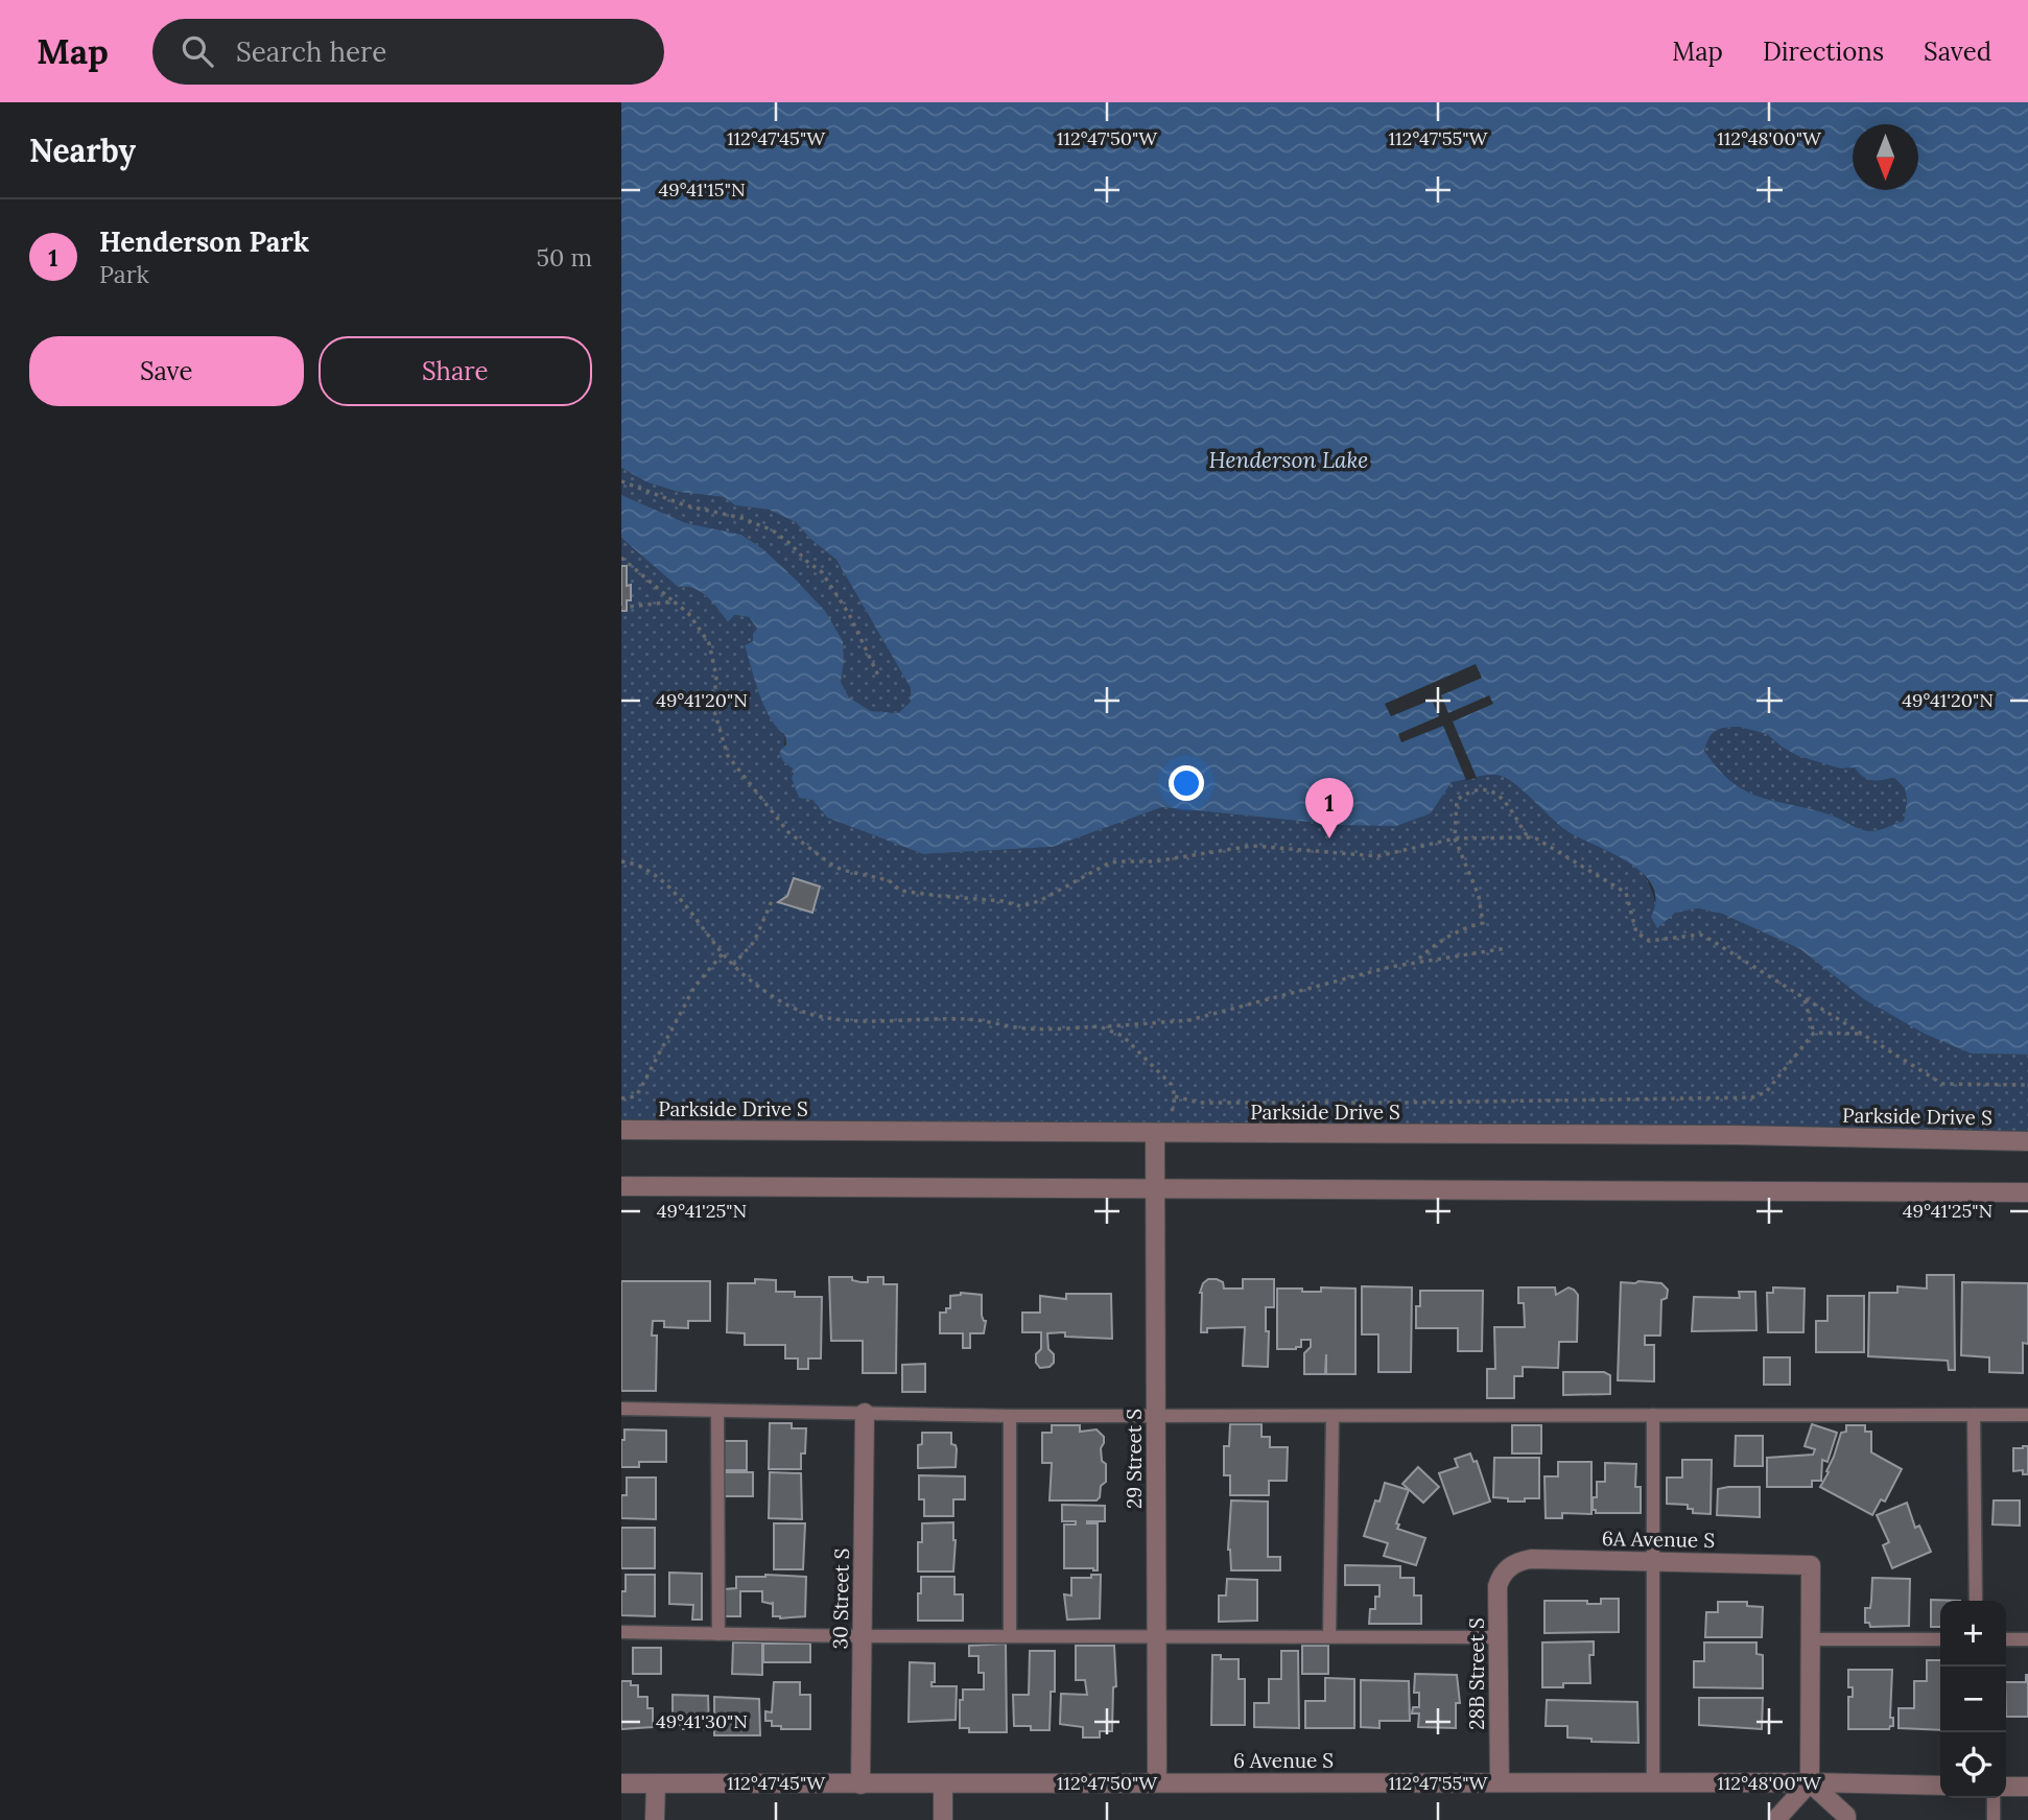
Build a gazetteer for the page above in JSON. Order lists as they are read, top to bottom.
{
  "streets": {
    "street": [
      "Parkside Drive S",
      "29 Street S",
      "6A Avenue S",
      "30 Street S",
      "28B Street S",
      "6 Avenue S"
    ]
  },
  "crossings": [
    ["Parkside Drive S", "29 Street S"],
    ["29 Street S", "6 Avenue S"],
    ["6A Avenue S", "28B Street S"],
    ["30 Street S", "6 Avenue S"],
    ["28B Street S", "6 Avenue S"]
  ],
  "water": ["Henderson Lake"],
  "north": "bottom",
  "page": {
    "header": "Map",
    "search": "Search here",
    "nav": ["Map", "Directions", "Saved"],
    "heading": "Nearby",
    "list": [
      {
        "mark": "1",
        "name": "Henderson Park",
        "note": "Park",
        "value": "50 m"
      }
    ],
    "buttons": ["Save", "Share"],
    "pins": "1",
    "map_buttons": ["+", "−"]
  },
  "coordinates": [
    "112°47'45\"W",
    "112°47'50\"W",
    "112°47'55\"W",
    "112°48'00\"W",
    "49°41'15\"N",
    "49°41'20\"N",
    "49°41'25\"N",
    "49°41'30\"N"
  ]
}
